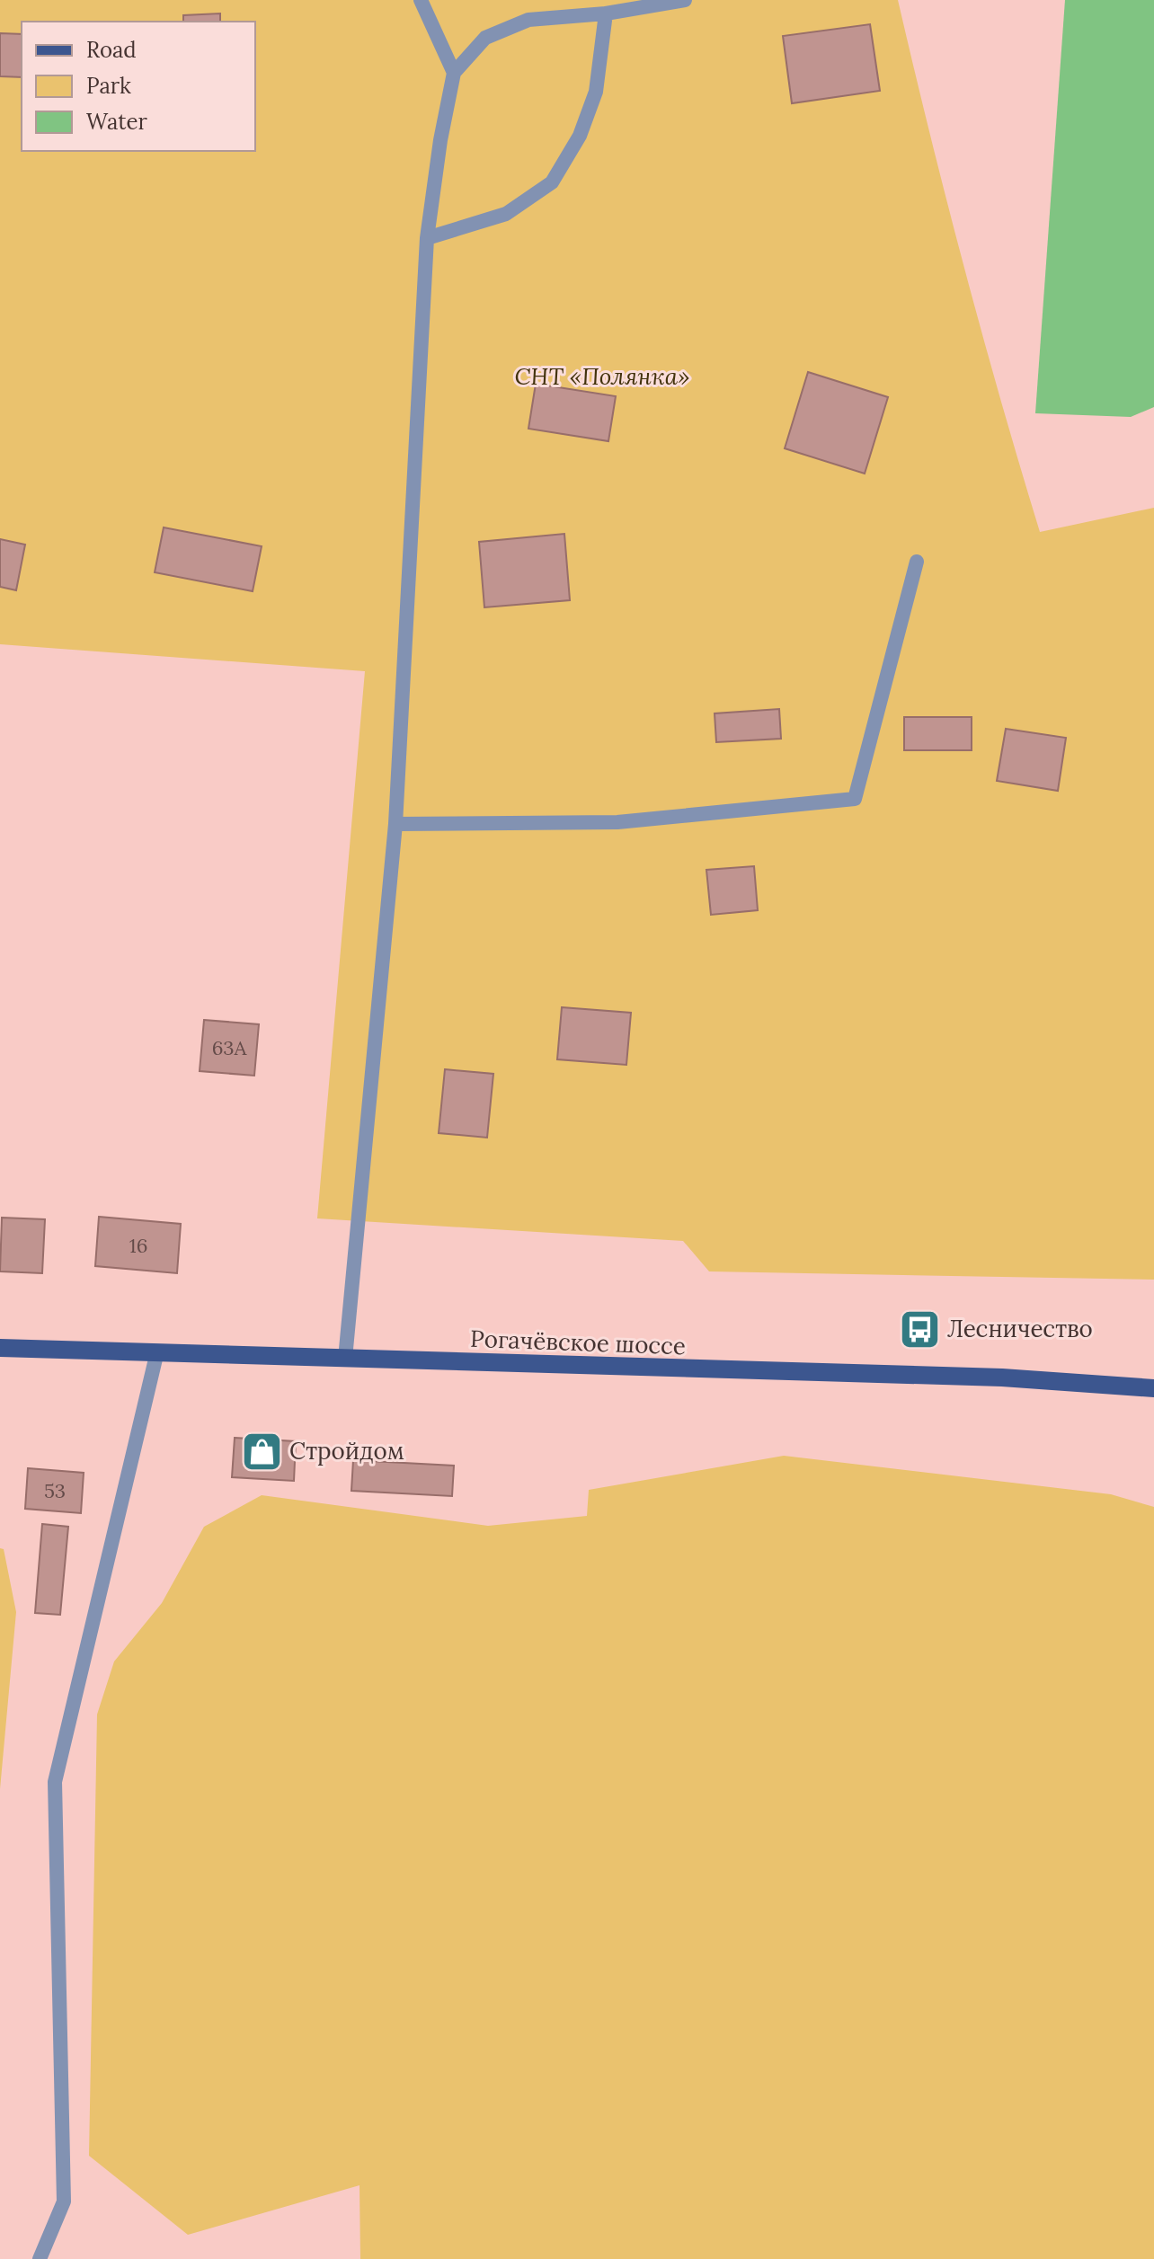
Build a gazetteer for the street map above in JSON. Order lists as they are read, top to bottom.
{
  "streets": {
    "main road": ["Рогачёвское шоссе"]
  },
  "parks": ["СНТ «Полянка»"],
  "places": {
    "bus stop": ["Лесничество"],
    "shop": ["Стройдом"]
  },
  "house_numbers": ["63А", "16", "53"],
  "legend": ["Road", "Park", "Water"]
}
